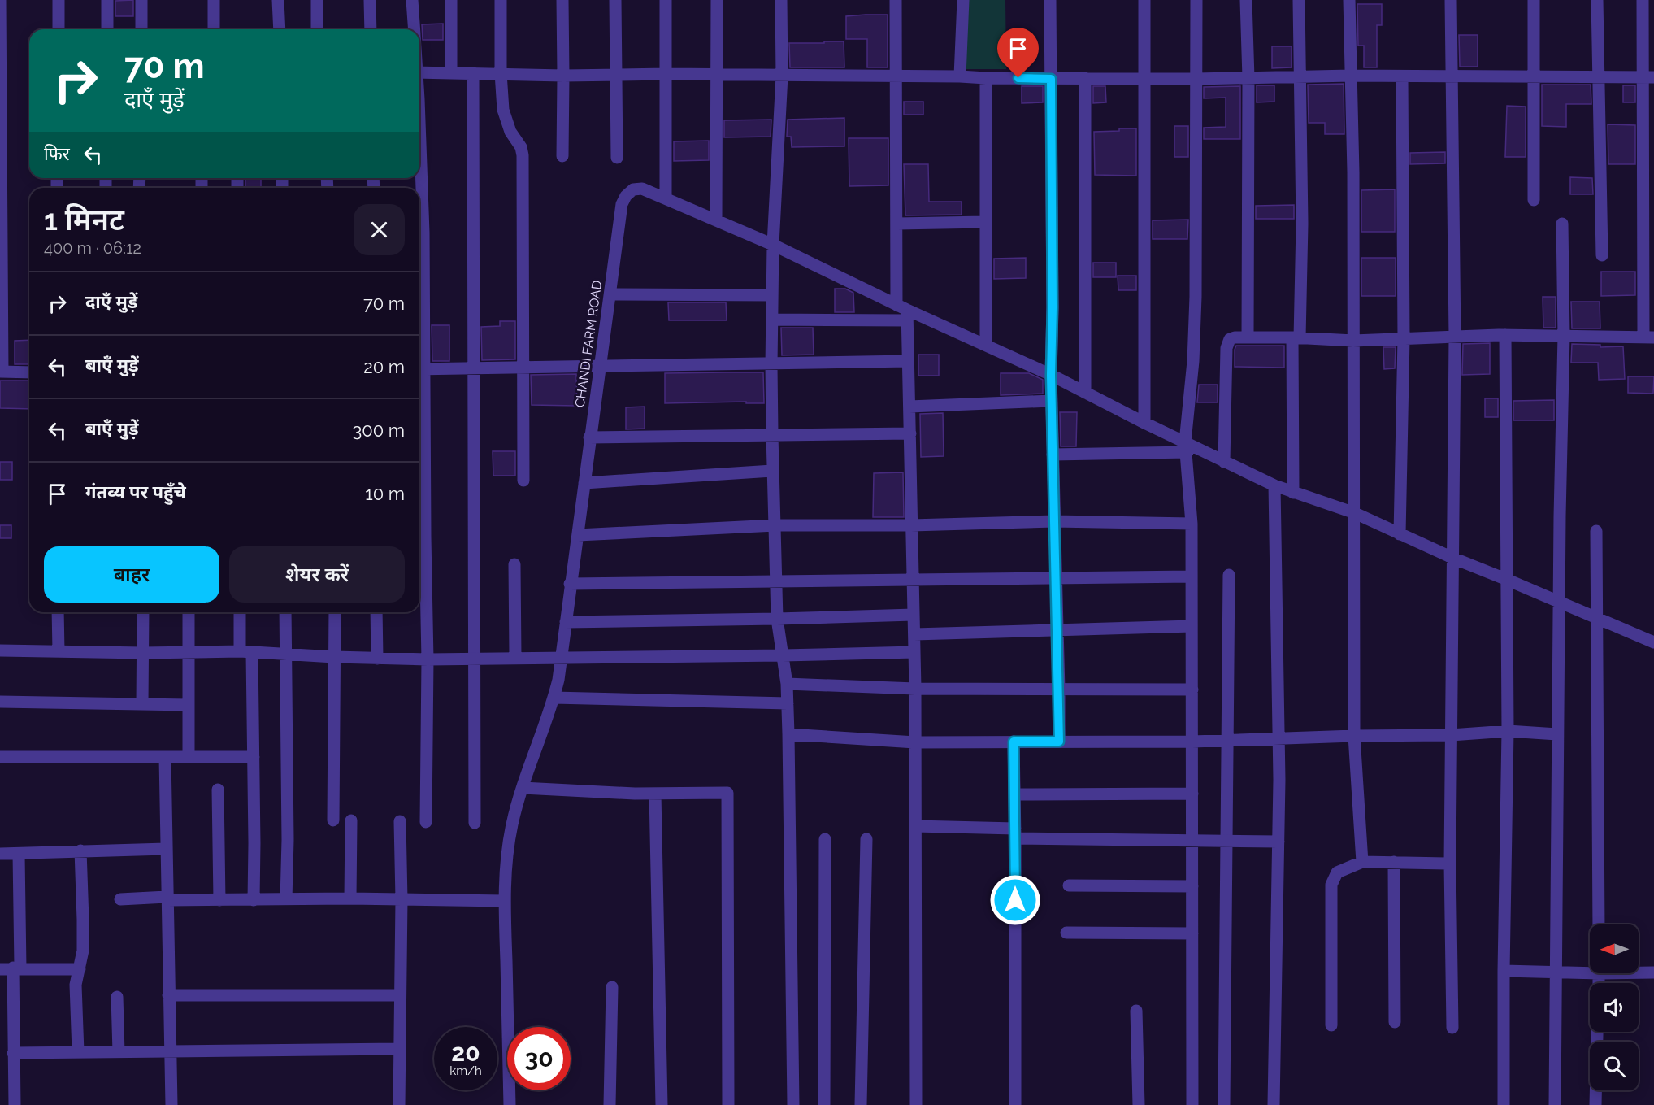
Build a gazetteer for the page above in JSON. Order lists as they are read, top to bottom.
{
  "streets": {
    "street": ["CHANDI FARM ROAD"]
  },
  "north": "left",
  "page": {
    "turn": ["70 m", "दाएँ मुड़ें"],
    "then": "फिर",
    "heading": ["1 मिनट", "400 m · 06:12"],
    "list": [
      {
        "name": "दाएँ मुड़ें",
        "value": "70 m"
      },
      {
        "name": "बाएँ मुड़ें",
        "value": "20 m"
      },
      {
        "name": "बाएँ मुड़ें",
        "value": "300 m"
      },
      {
        "name": "गंतव्य पर पहुँचे",
        "value": "10 m"
      }
    ],
    "buttons": ["बाहर", "शेयर करें"],
    "speed": "20 km/h",
    "limit": "30"
  }
}
